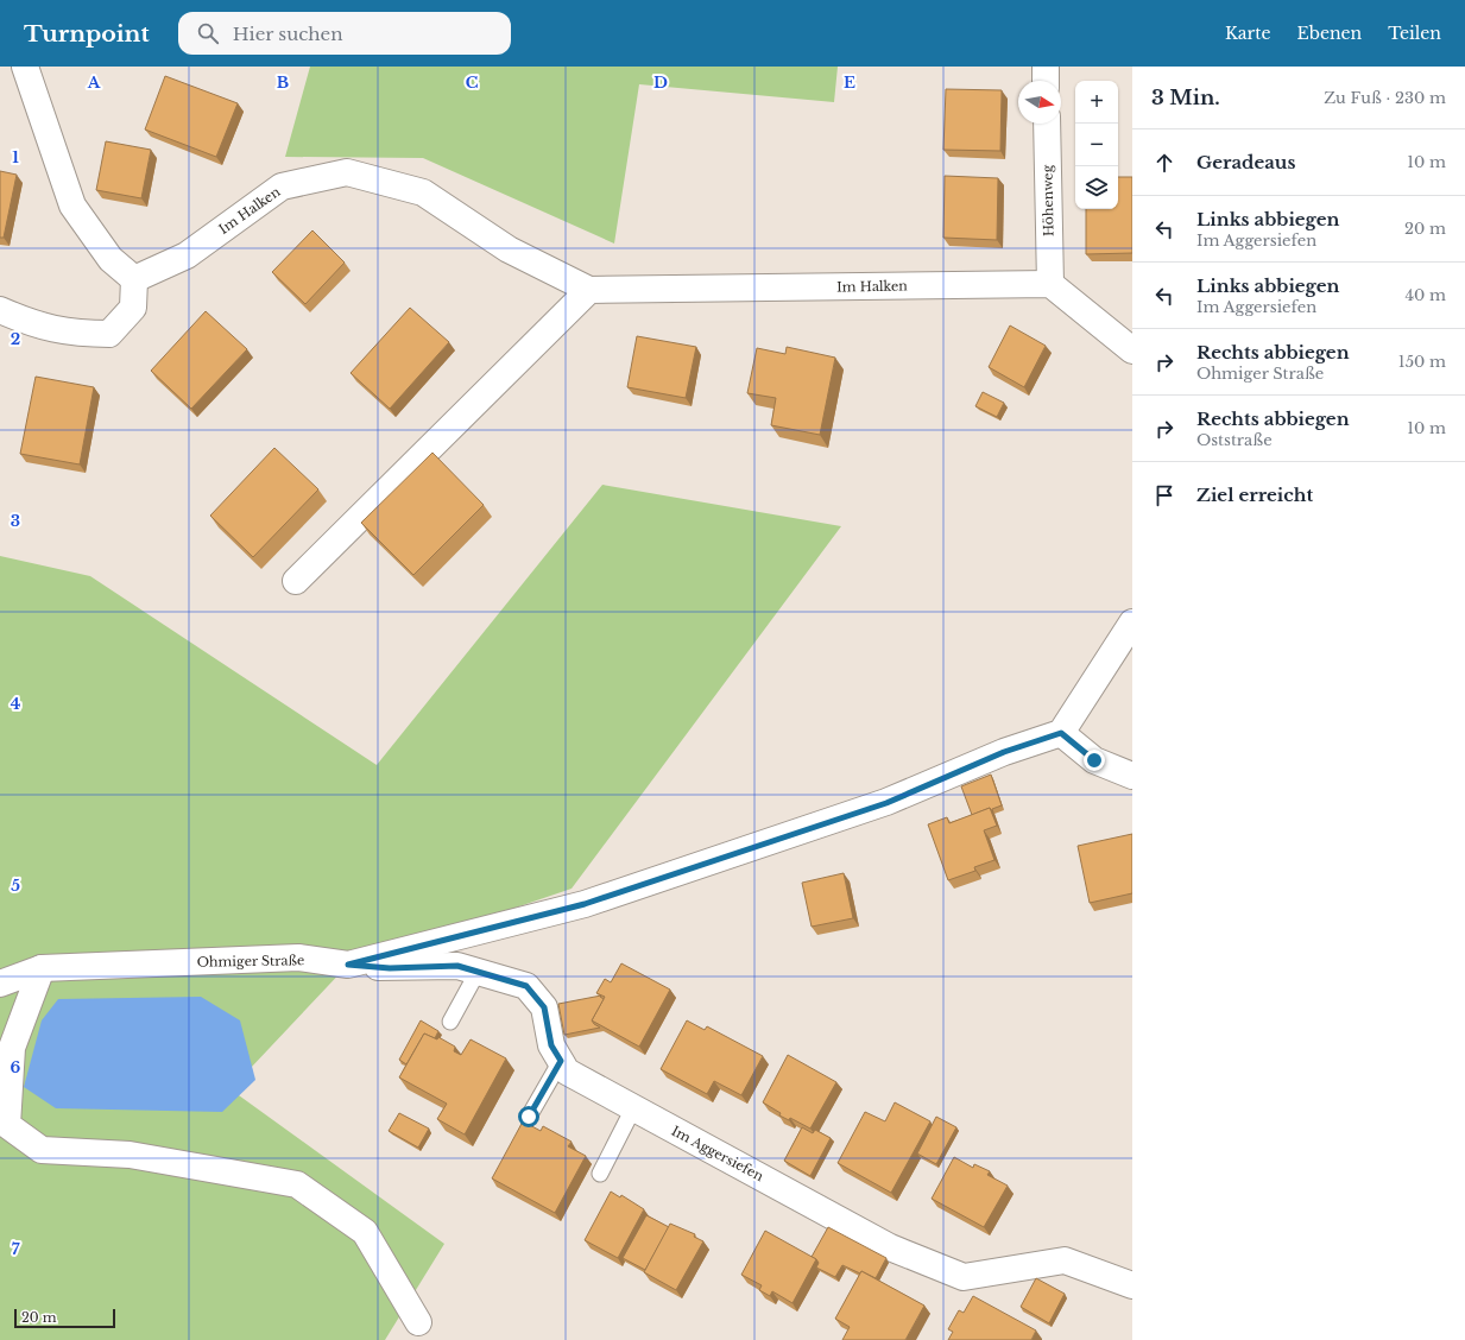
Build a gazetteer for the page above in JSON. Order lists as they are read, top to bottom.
{
  "streets": {
    "street": [
      "Höhenweg",
      "Im Halken",
      "Ohmiger Straße",
      "Im Aggersiefen"
    ]
  },
  "crossings": [
    ["Höhenweg", "Im Halken"],
    ["Ohmiger Straße", "Im Aggersiefen"]
  ],
  "scale_bar": "20 m",
  "north": "right",
  "page": {
    "header": "Turnpoint",
    "search": "Hier suchen",
    "nav": ["Karte", "Ebenen", "Teilen"],
    "heading": ["3 Min.", "Zu Fuß · 230 m"],
    "map_buttons": ["+", "−"],
    "list": [
      ["Geradeaus", "10 m"],
      ["Links abbiegen", "Im Aggersiefen", "20 m"],
      ["Links abbiegen", "Im Aggersiefen", "40 m"],
      ["Rechts abbiegen", "Ohmiger Straße", "150 m"],
      ["Rechts abbiegen", "Oststraße", "10 m"],
      "Ziel erreicht"
    ],
    "scale": "20 m"
  },
  "grid": {
    "columns": [
      "A",
      "B",
      "C",
      "D",
      "E"
    ],
    "rows": [
      "1",
      "2",
      "3",
      "4",
      "5",
      "6",
      "7"
    ]
  }
}
